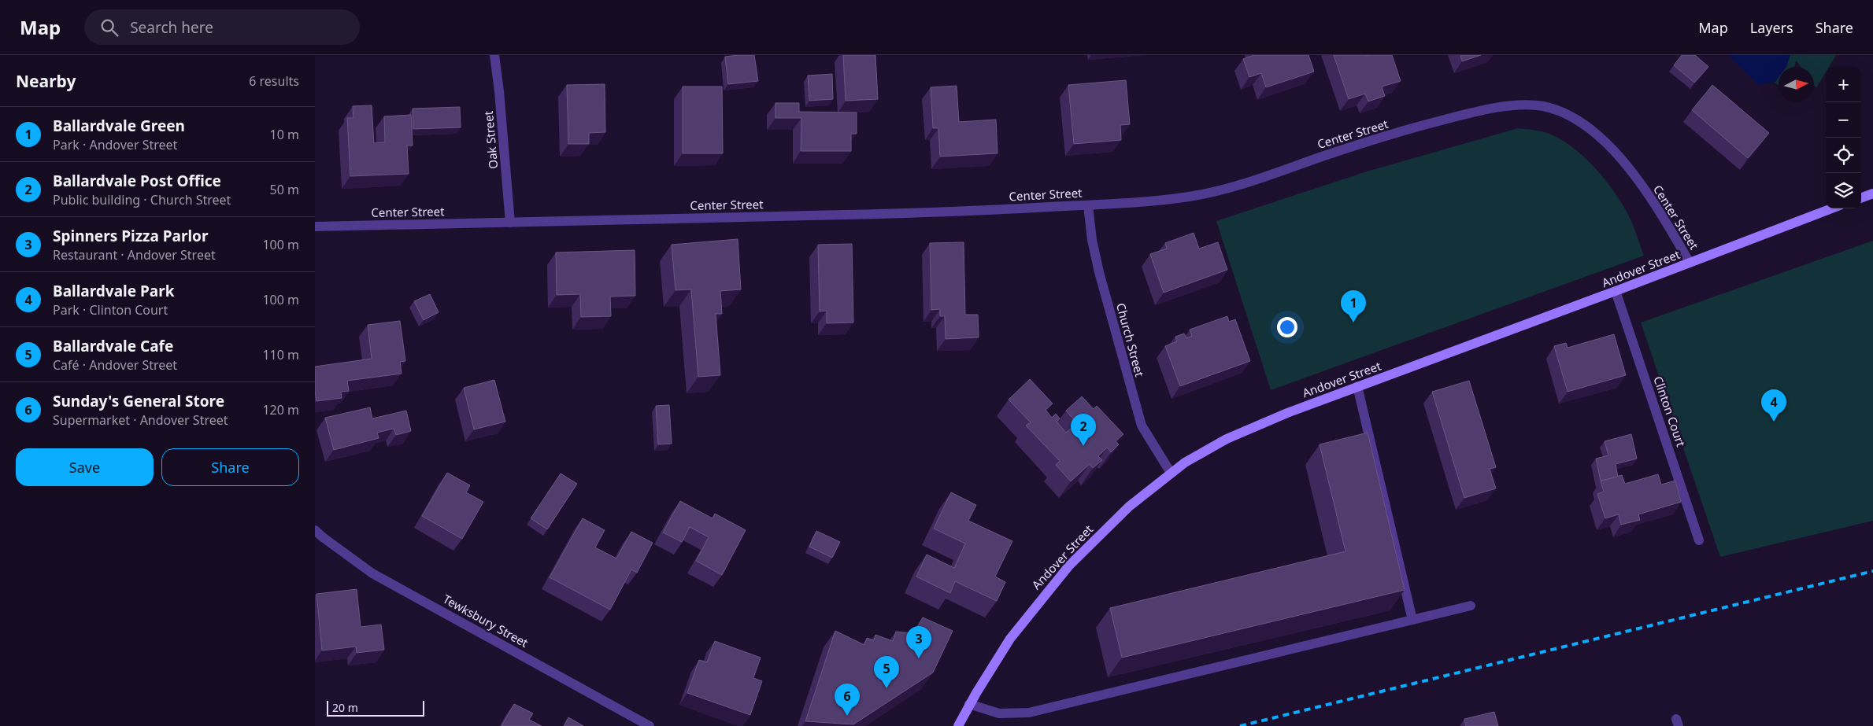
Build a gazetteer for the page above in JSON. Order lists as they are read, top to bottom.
{
  "streets": {
    "main road": ["Andover Street"],
    "street": [
      "Center Street",
      "Oak Street",
      "Church Street",
      "Clinton Court",
      "Tewksbury Street"
    ]
  },
  "crossings": [
    ["Center Street", "Oak Street"],
    ["Center Street", "Andover Street"],
    ["Center Street", "Church Street"],
    ["Andover Street", "Church Street"],
    ["Andover Street", "Clinton Court"]
  ],
  "scale_bar": "20 m",
  "north": "right",
  "page": {
    "header": "Map",
    "search": "Search here",
    "nav": ["Map", "Layers", "Share"],
    "heading": ["Nearby", "6 results"],
    "map_buttons": ["+", "−"],
    "list": [
      {
        "mark": "1",
        "name": "Ballardvale Green",
        "note": "Park · Andover Street",
        "value": "10 m"
      },
      {
        "mark": "2",
        "name": "Ballardvale Post Office",
        "note": "Public building · Church Street",
        "value": "50 m"
      },
      {
        "mark": "3",
        "name": "Spinners Pizza Parlor",
        "note": "Restaurant · Andover Street",
        "value": "100 m"
      },
      {
        "mark": "4",
        "name": "Ballardvale Park",
        "note": "Park · Clinton Court",
        "value": "100 m"
      },
      {
        "mark": "5",
        "name": "Ballardvale Cafe",
        "note": "Café · Andover Street",
        "value": "110 m"
      },
      {
        "mark": "6",
        "name": "Sunday's General Store",
        "note": "Supermarket · Andover Street",
        "value": "120 m"
      }
    ],
    "pins": [
      "1",
      "4",
      "2",
      "3",
      "5",
      "6"
    ],
    "buttons": ["Save", "Share"],
    "scale": "20 m"
  }
}
